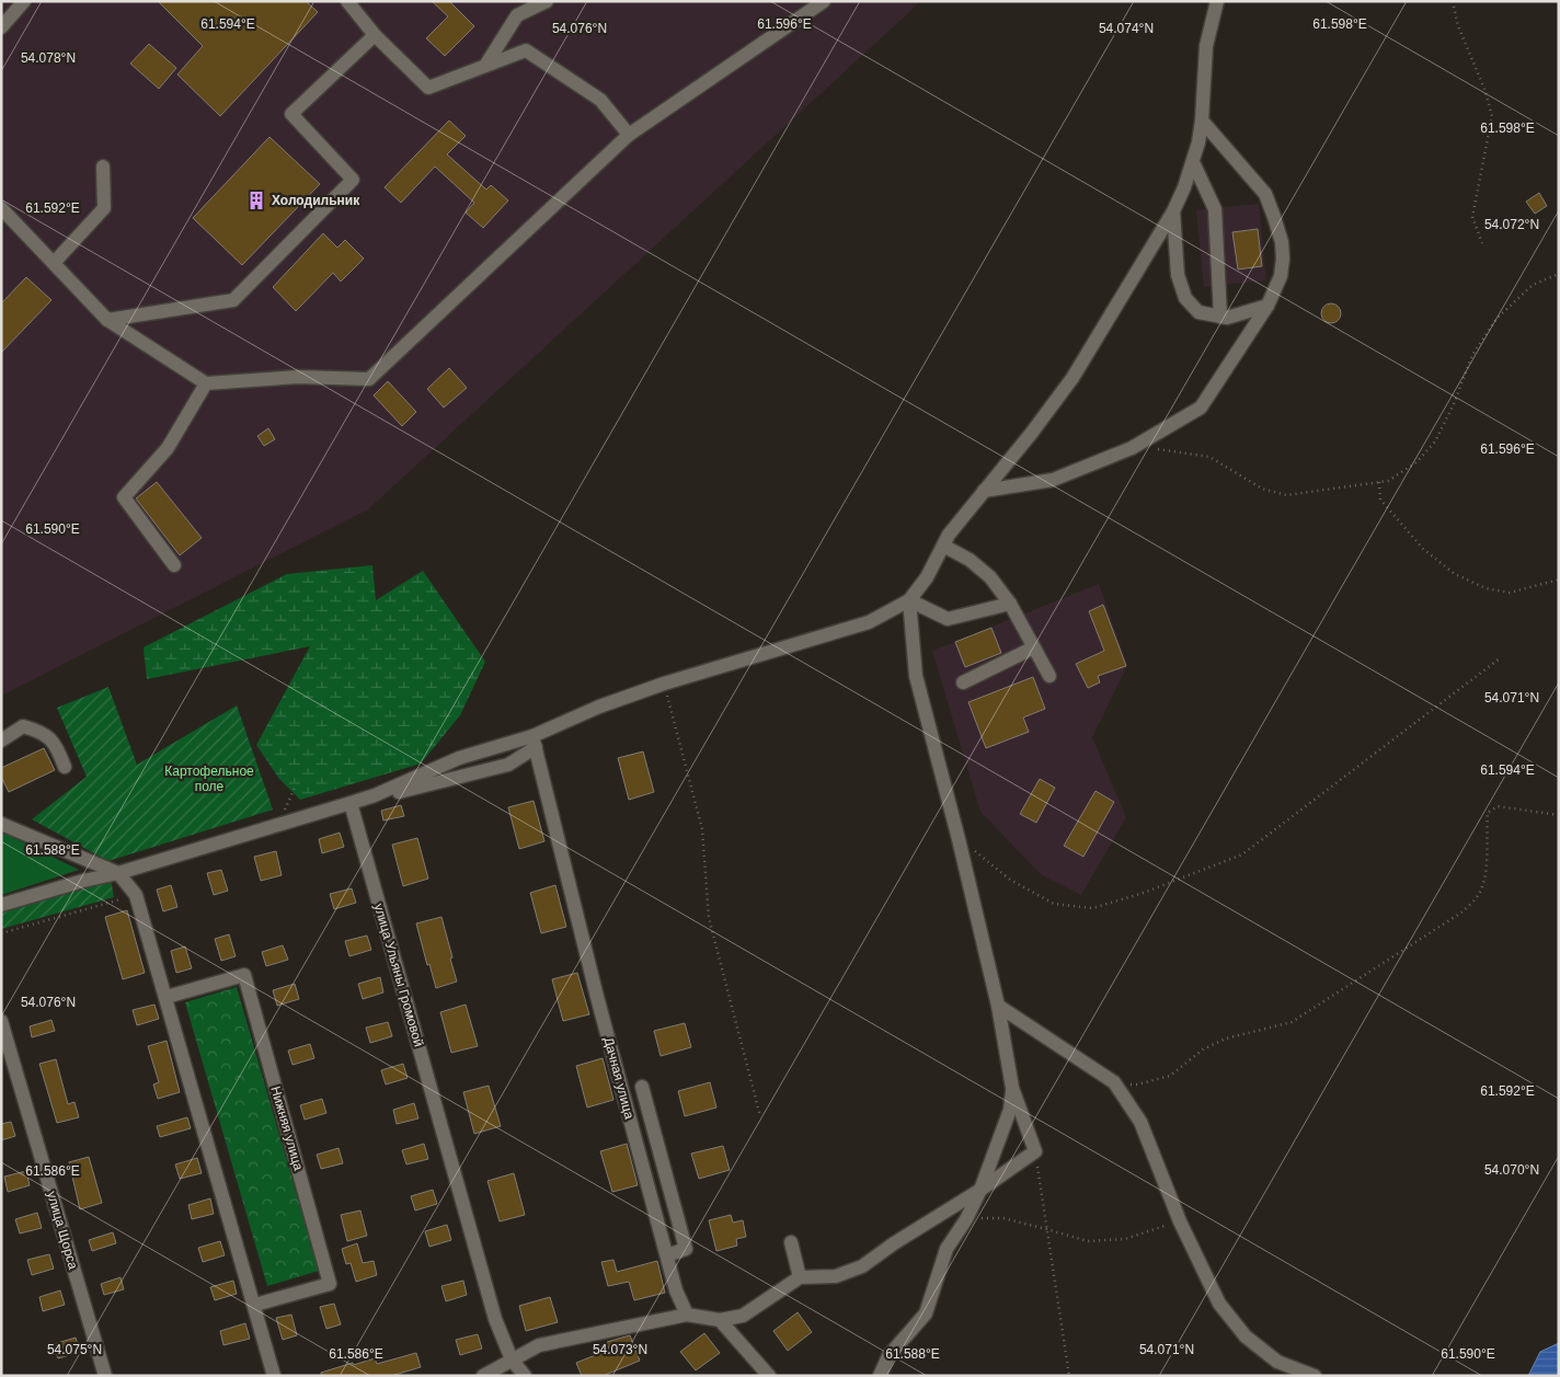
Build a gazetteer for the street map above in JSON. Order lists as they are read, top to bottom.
{
  "streets": {
    "street": [
      "улица Ульяны Громовой",
      "Дачная улица",
      "Нижняя улица",
      "улица Щорса"
    ]
  },
  "parks": ["Картофельное поле"],
  "places": {
    "building": ["Холодильник"]
  },
  "coordinates": [
    "61.594°E",
    "61.596°E",
    "61.598°E",
    "54.076°N",
    "54.074°N",
    "54.078°N",
    "61.592°E",
    "54.072°N",
    "61.590°E",
    "54.071°N",
    "61.588°E",
    "54.070°N",
    "61.586°E",
    "54.075°N",
    "54.073°N"
  ]
}
